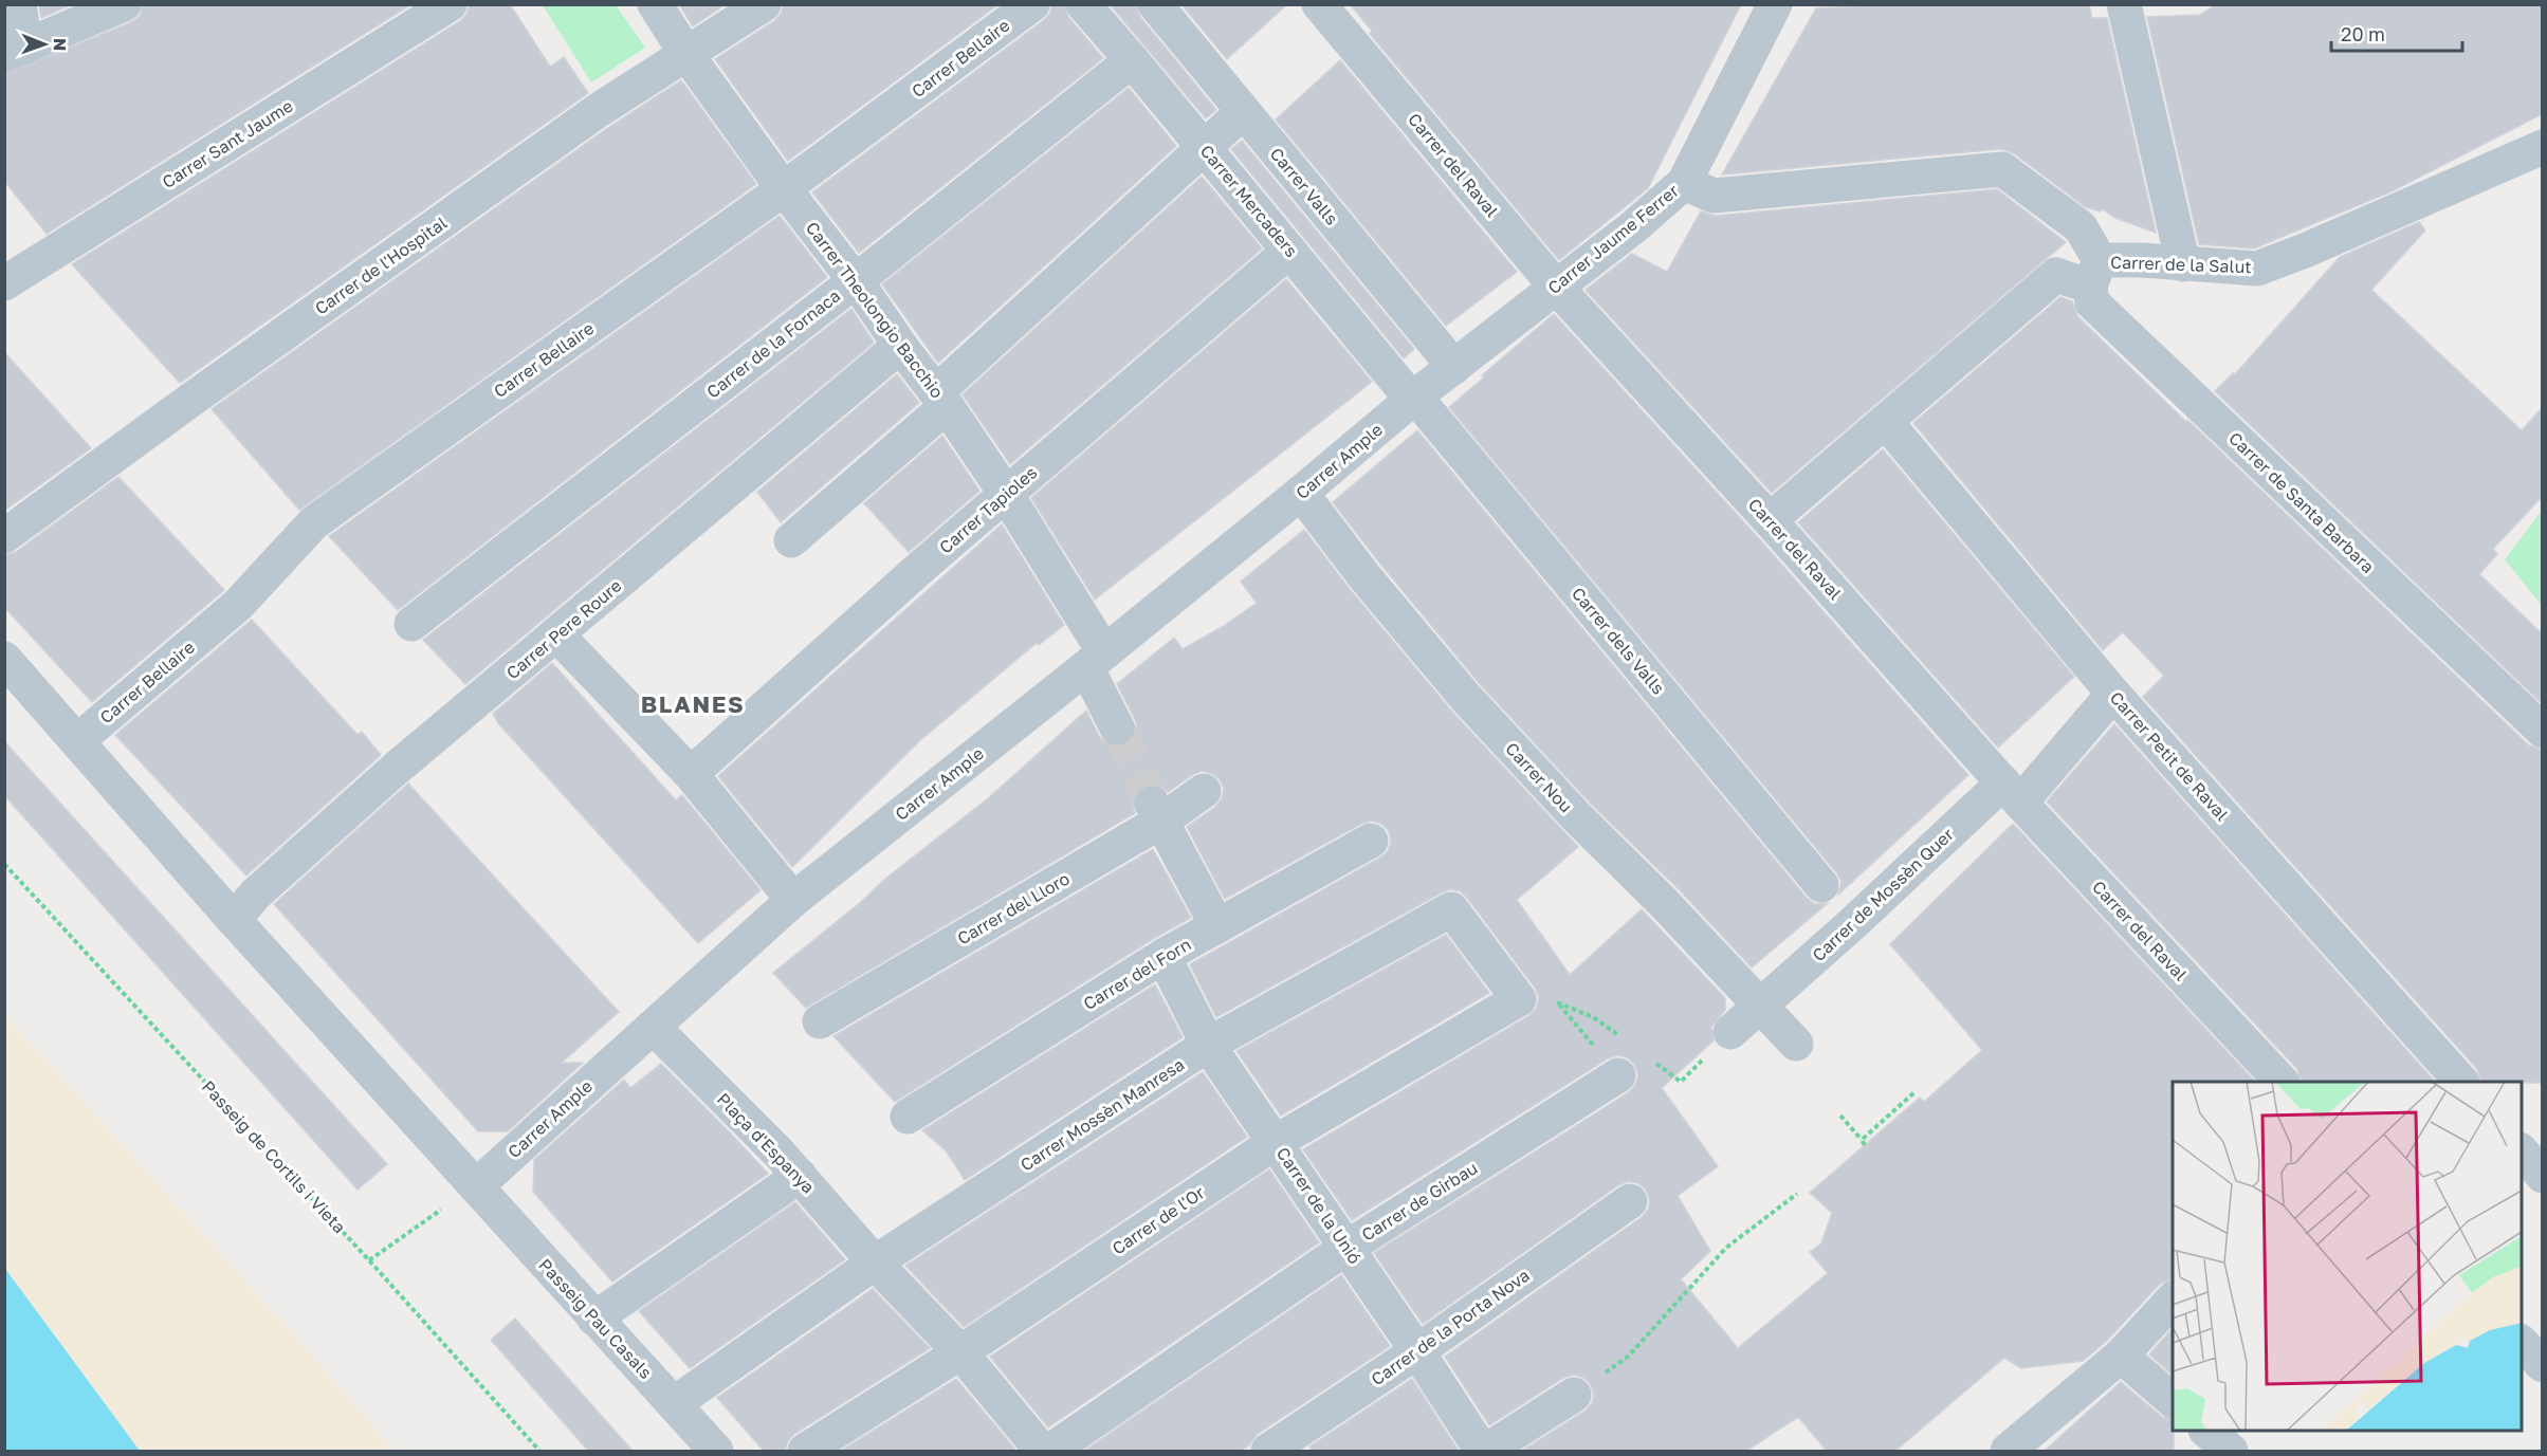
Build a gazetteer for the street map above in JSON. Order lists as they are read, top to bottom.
{
  "streets": {
    "street": [
      "Carrer Bellaire",
      "Carrer Sant Jaume",
      "Carrer del Raval",
      "Carrer Valls",
      "Carrer Mercaders",
      "Carrer Jaume Ferrer",
      "Carrer de la Salut",
      "Carrer de l'Hospital",
      "Carrer Theolongio Bacchio",
      "Carrer de la Fornaca",
      "Carrer Ample",
      "Carrer de Santa Barbara",
      "Carrer Tapioles",
      "Carrer Pere Roure",
      "Carrer dels Valls",
      "Carrer Petit de Raval",
      "Carrer Nou",
      "Carrer de Mossèn Quer",
      "Carrer del Lloro",
      "Carrer del Forn",
      "Carrer Mossèn Manresa",
      "Plaça d'Espanya",
      "Carrer de Girbau",
      "Carrer de la Unió",
      "Carrer de l'Or",
      "Passeig Pau Casals",
      "Carrer de la Porta Nova"
    ],
    "path": ["Passeig de Cortils i Vieta"]
  },
  "crossings": [
    ["Carrer Bellaire", "Carrer Theolongio Bacchio"],
    ["Carrer del Raval", "Carrer Jaume Ferrer"],
    ["Carrer del Raval", "Carrer de Mossèn Quer"],
    ["Carrer Valls", "Carrer Jaume Ferrer"],
    ["Carrer Mercaders", "Carrer Jaume Ferrer"],
    ["Carrer Mercaders", "Carrer de la Fornaca"],
    ["Carrer Mercaders", "Carrer Ample"],
    ["Carrer Mercaders", "Carrer Tapioles"],
    ["Carrer Mercaders", "Carrer dels Valls"],
    ["Carrer Jaume Ferrer", "Carrer de la Salut"],
    ["Carrer Jaume Ferrer", "Carrer Ample"],
    ["Carrer Jaume Ferrer", "Carrer dels Valls"],
    ["Carrer de la Salut", "Carrer de Santa Barbara"],
    ["Carrer de l'Hospital", "Carrer Theolongio Bacchio"],
    ["Carrer Theolongio Bacchio", "Carrer de la Fornaca"],
    ["Carrer Theolongio Bacchio", "Carrer Ample"],
    ["Carrer Theolongio Bacchio", "Carrer Tapioles"],
    ["Carrer Theolongio Bacchio", "Carrer Pere Roure"],
    ["Carrer Ample", "Carrer dels Valls"],
    ["Carrer Ample", "Carrer Nou"],
    ["Carrer Ample", "Plaça d'Espanya"],
    ["Carrer Ample", "Passeig Pau Casals"],
    ["Carrer Petit de Raval", "Carrer de Mossèn Quer"],
    ["Carrer Nou", "Carrer de Mossèn Quer"],
    ["Carrer del Forn", "Carrer de la Unió"],
    ["Carrer Mossèn Manresa", "Plaça d'Espanya"],
    ["Carrer Mossèn Manresa", "Carrer de la Unió"],
    ["Carrer Mossèn Manresa", "Carrer de l'Or"],
    ["Carrer Mossèn Manresa", "Passeig Pau Casals"],
    ["Plaça d'Espanya", "Carrer de l'Or"],
    ["Carrer de Girbau", "Carrer de la Unió"],
    ["Carrer de la Unió", "Carrer de l'Or"],
    ["Carrer de la Unió", "Carrer de la Porta Nova"]
  ],
  "districts": ["BLANES"],
  "scale_bar": "20 m",
  "north": "right"
}
